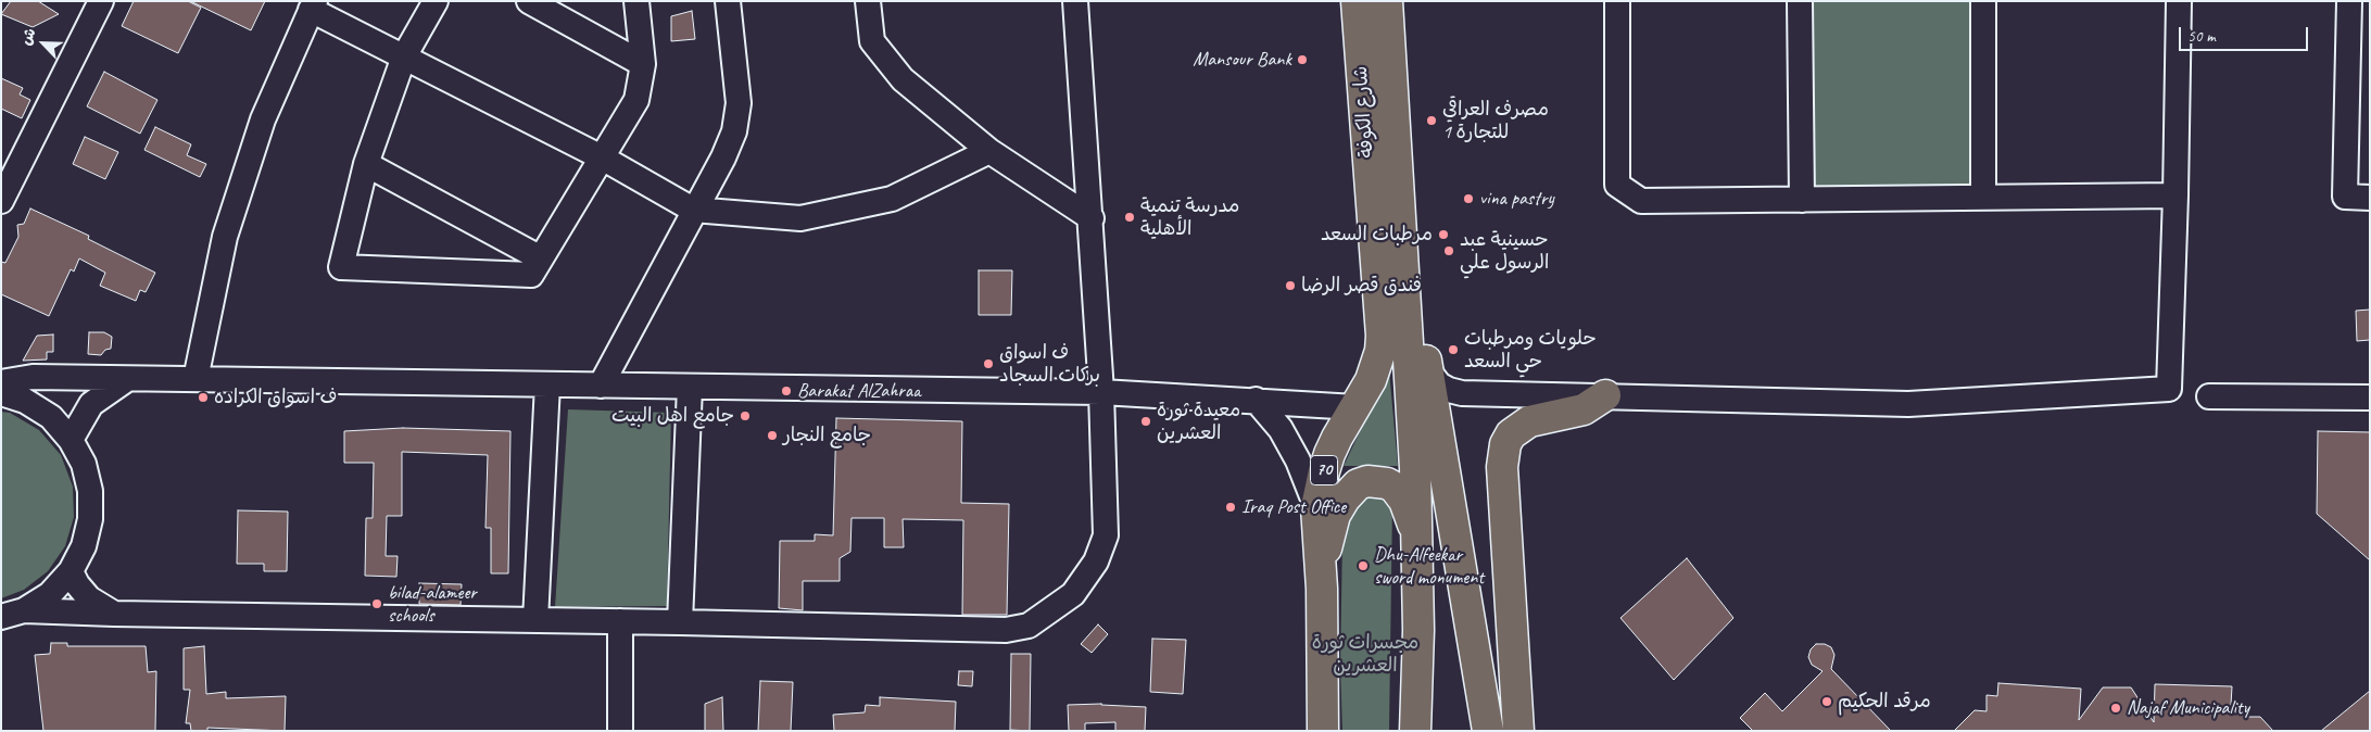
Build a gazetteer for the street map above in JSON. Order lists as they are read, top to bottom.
{
  "streets": {
    "highway": ["شارع الكوفة", "70"]
  },
  "crossings": [
    ["شارع الكوفة", "70"]
  ],
  "parks": ["مجسرات ثورة العشرين"],
  "places": [
    "Mansour Bank",
    "مصرف العراقي للتجارة 1",
    "vina pastry",
    "مدرسة تنمية الأهلية",
    "مرطبات السعد",
    "حسينية عبد الرسول علي",
    "فندق قصر الرضا",
    "حلويات ومرطبات حي السعد",
    "ف اسواق بركات السجاد",
    "Barakat AlZahraa",
    "ف اسواق الكراده",
    "جامع اهل البيت",
    "معيدة ثورة العشرين",
    "جامع النجار",
    "Iraq Post Office",
    "Dhu-Alfeekar sword monument",
    "bilad-alameer schools",
    "مرقد الحكيم",
    "Najaf Municipality"
  ],
  "scale_bar": "50 m",
  "north": "top left"
}
